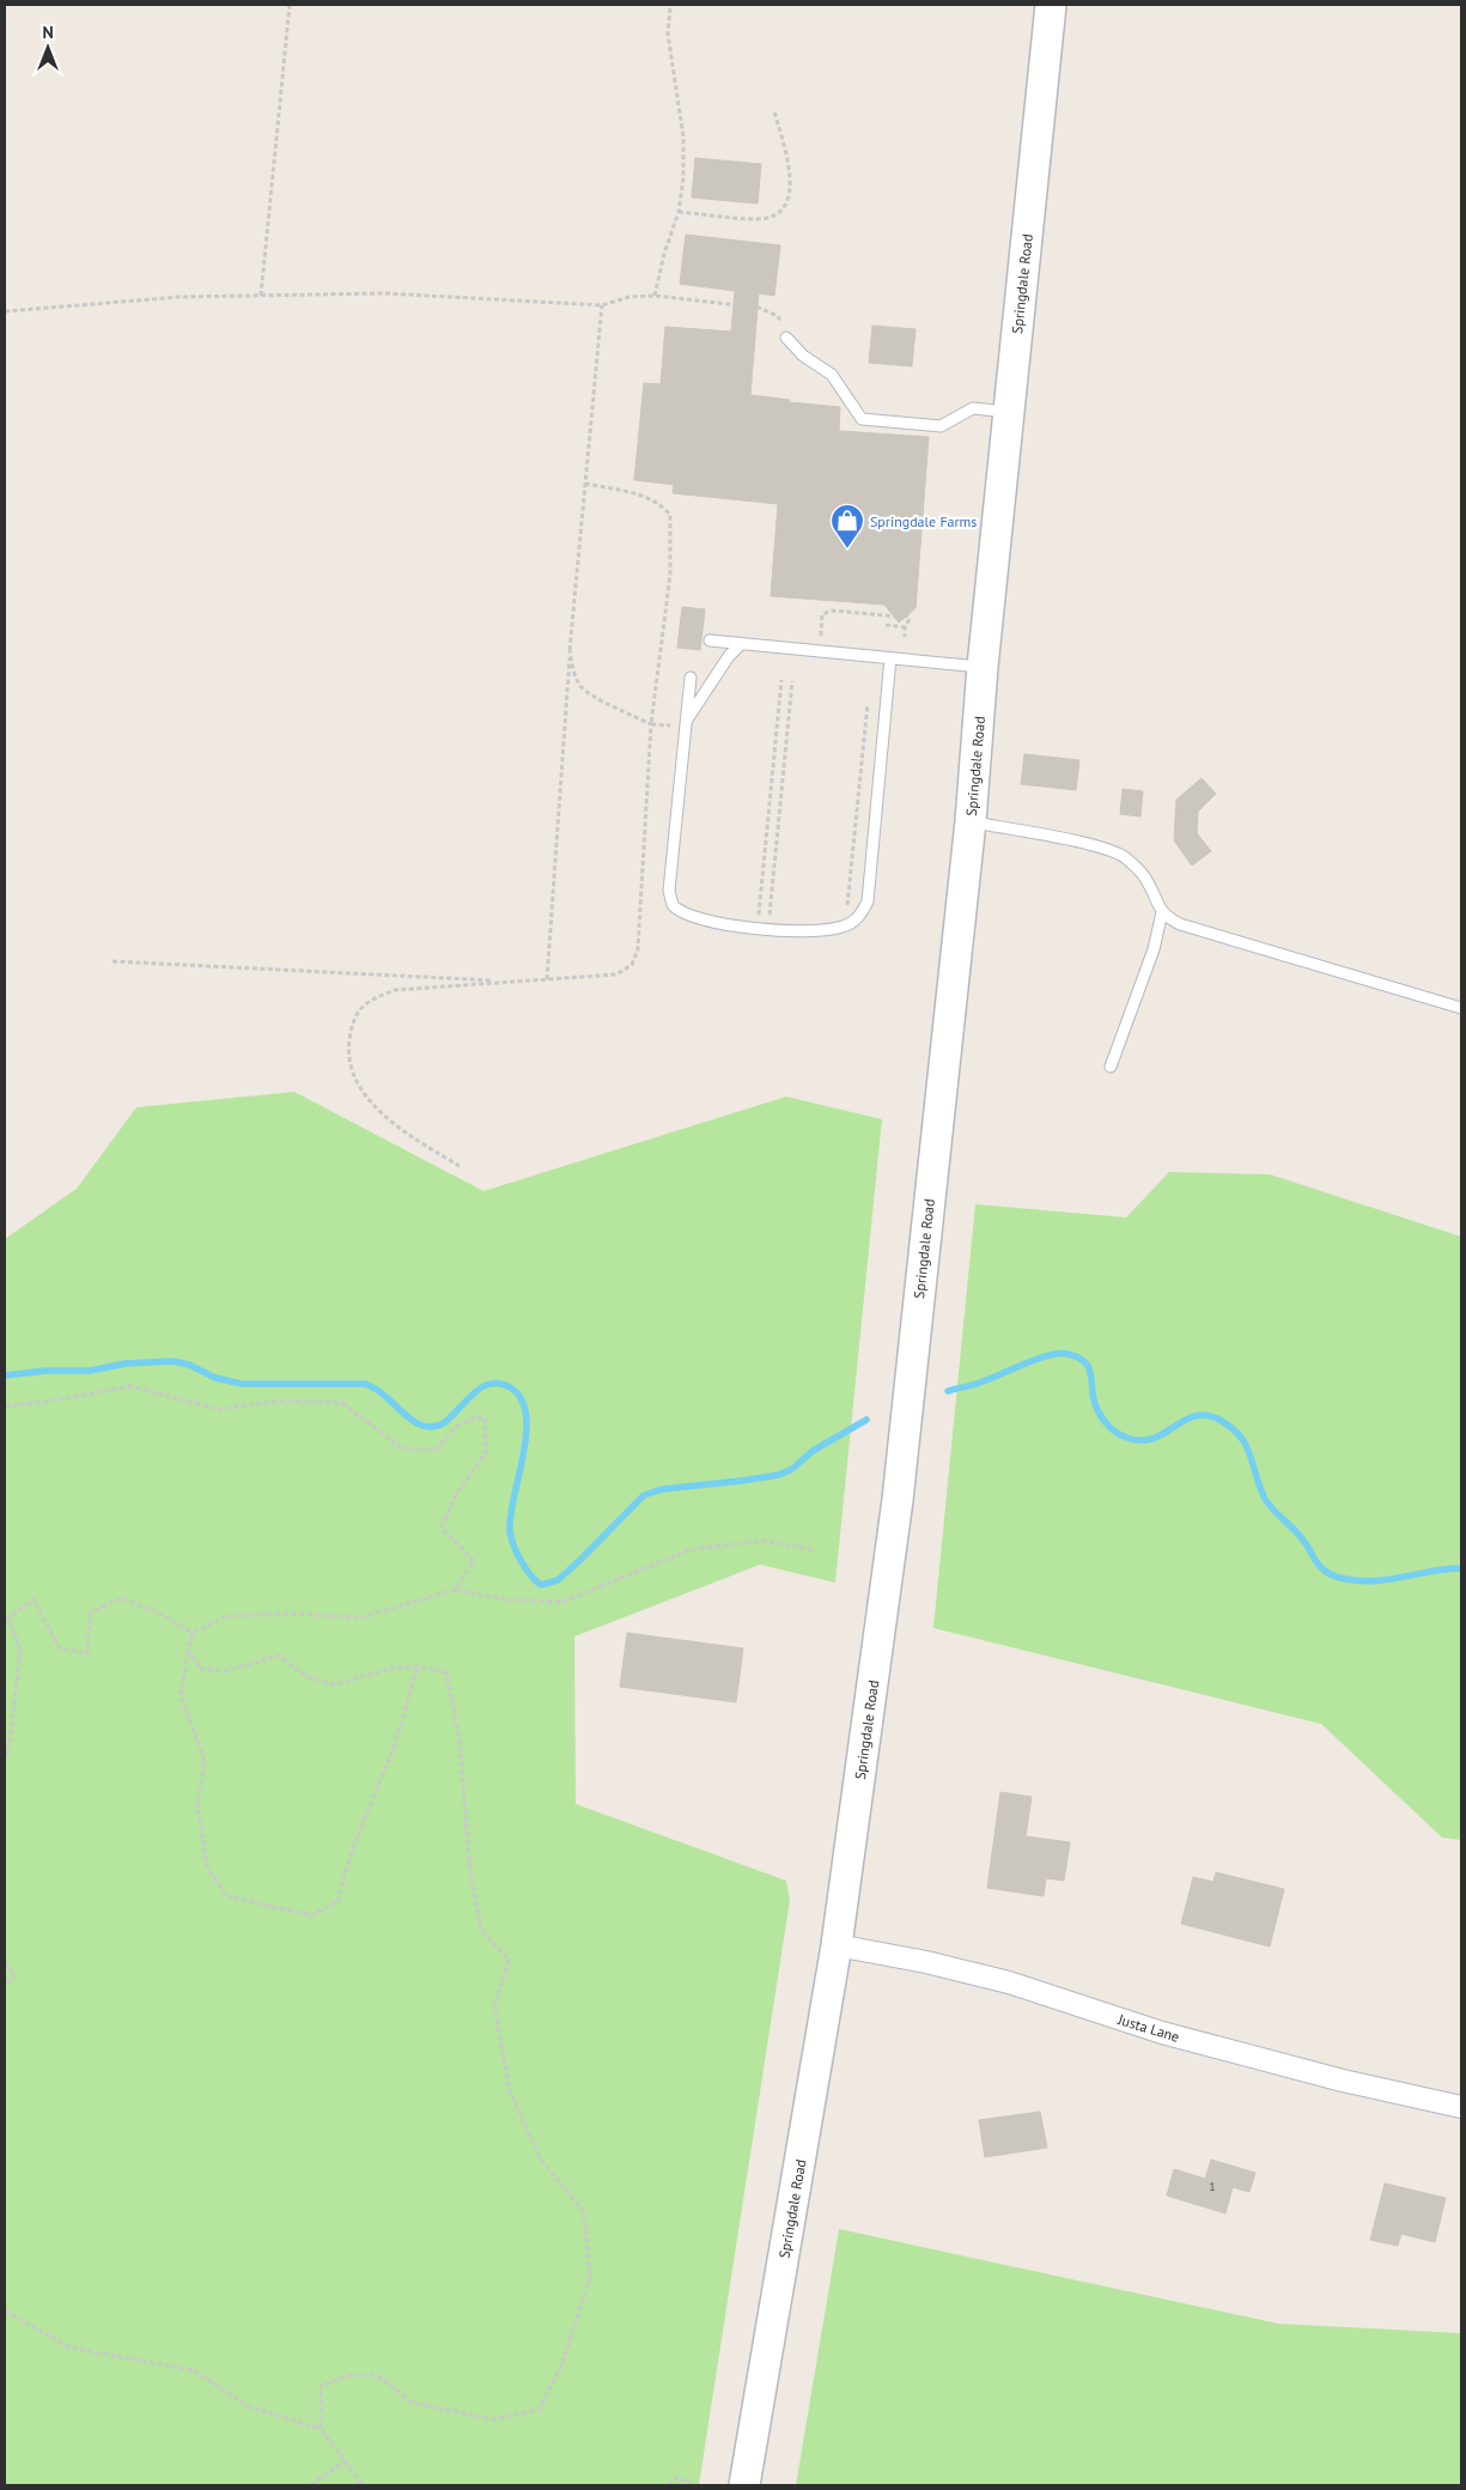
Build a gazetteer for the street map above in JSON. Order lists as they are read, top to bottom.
{
  "streets": {
    "main road": ["Springdale Road"],
    "street": ["Justa Lane"]
  },
  "crossings": [
    ["Springdale Road", "Justa Lane"]
  ],
  "places": {
    "shop": ["Springdale Farms"]
  },
  "house_numbers": ["1"],
  "north": "top"
}
